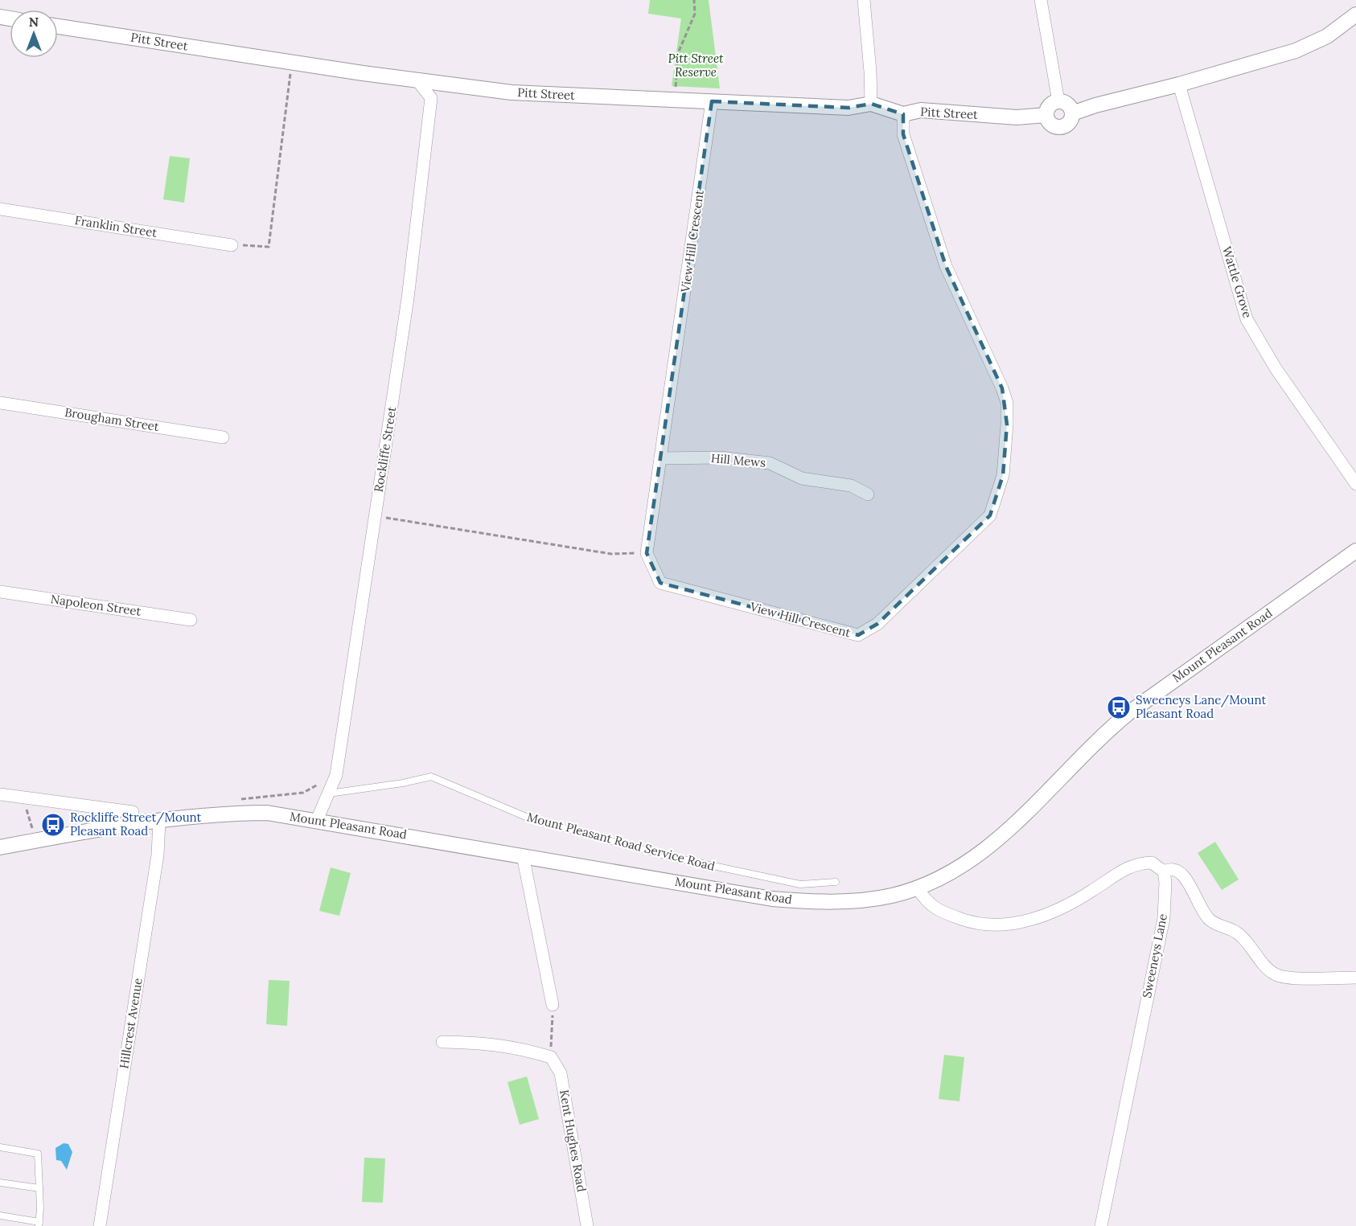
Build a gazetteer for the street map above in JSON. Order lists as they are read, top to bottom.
{
  "streets": {
    "street": [
      "Pitt Street",
      "Franklin Street",
      "View Hill Crescent",
      "Wattle Grove",
      "Brougham Street",
      "Rockliffe Street",
      "Hill Mews",
      "Napoleon Street",
      "Mount Pleasant Road",
      "Sweeneys Lane",
      "Hillcrest Avenue",
      "Kent Hughes Road"
    ],
    "lane": ["Mount Pleasant Road Service Road"]
  },
  "crossings": [
    ["Pitt Street", "View Hill Crescent"],
    ["Pitt Street", "Rockliffe Street"],
    ["View Hill Crescent", "Hill Mews"],
    ["Rockliffe Street", "Mount Pleasant Road"],
    ["Rockliffe Street", "Mount Pleasant Road Service Road"],
    ["Mount Pleasant Road", "Hillcrest Avenue"]
  ],
  "parks": ["Pitt Street Reserve"],
  "places": {
    "bus stop": ["Sweeneys Lane/Mount Pleasant Road", "Rockliffe Street/Mount Pleasant Road"]
  },
  "north": "top"
}
